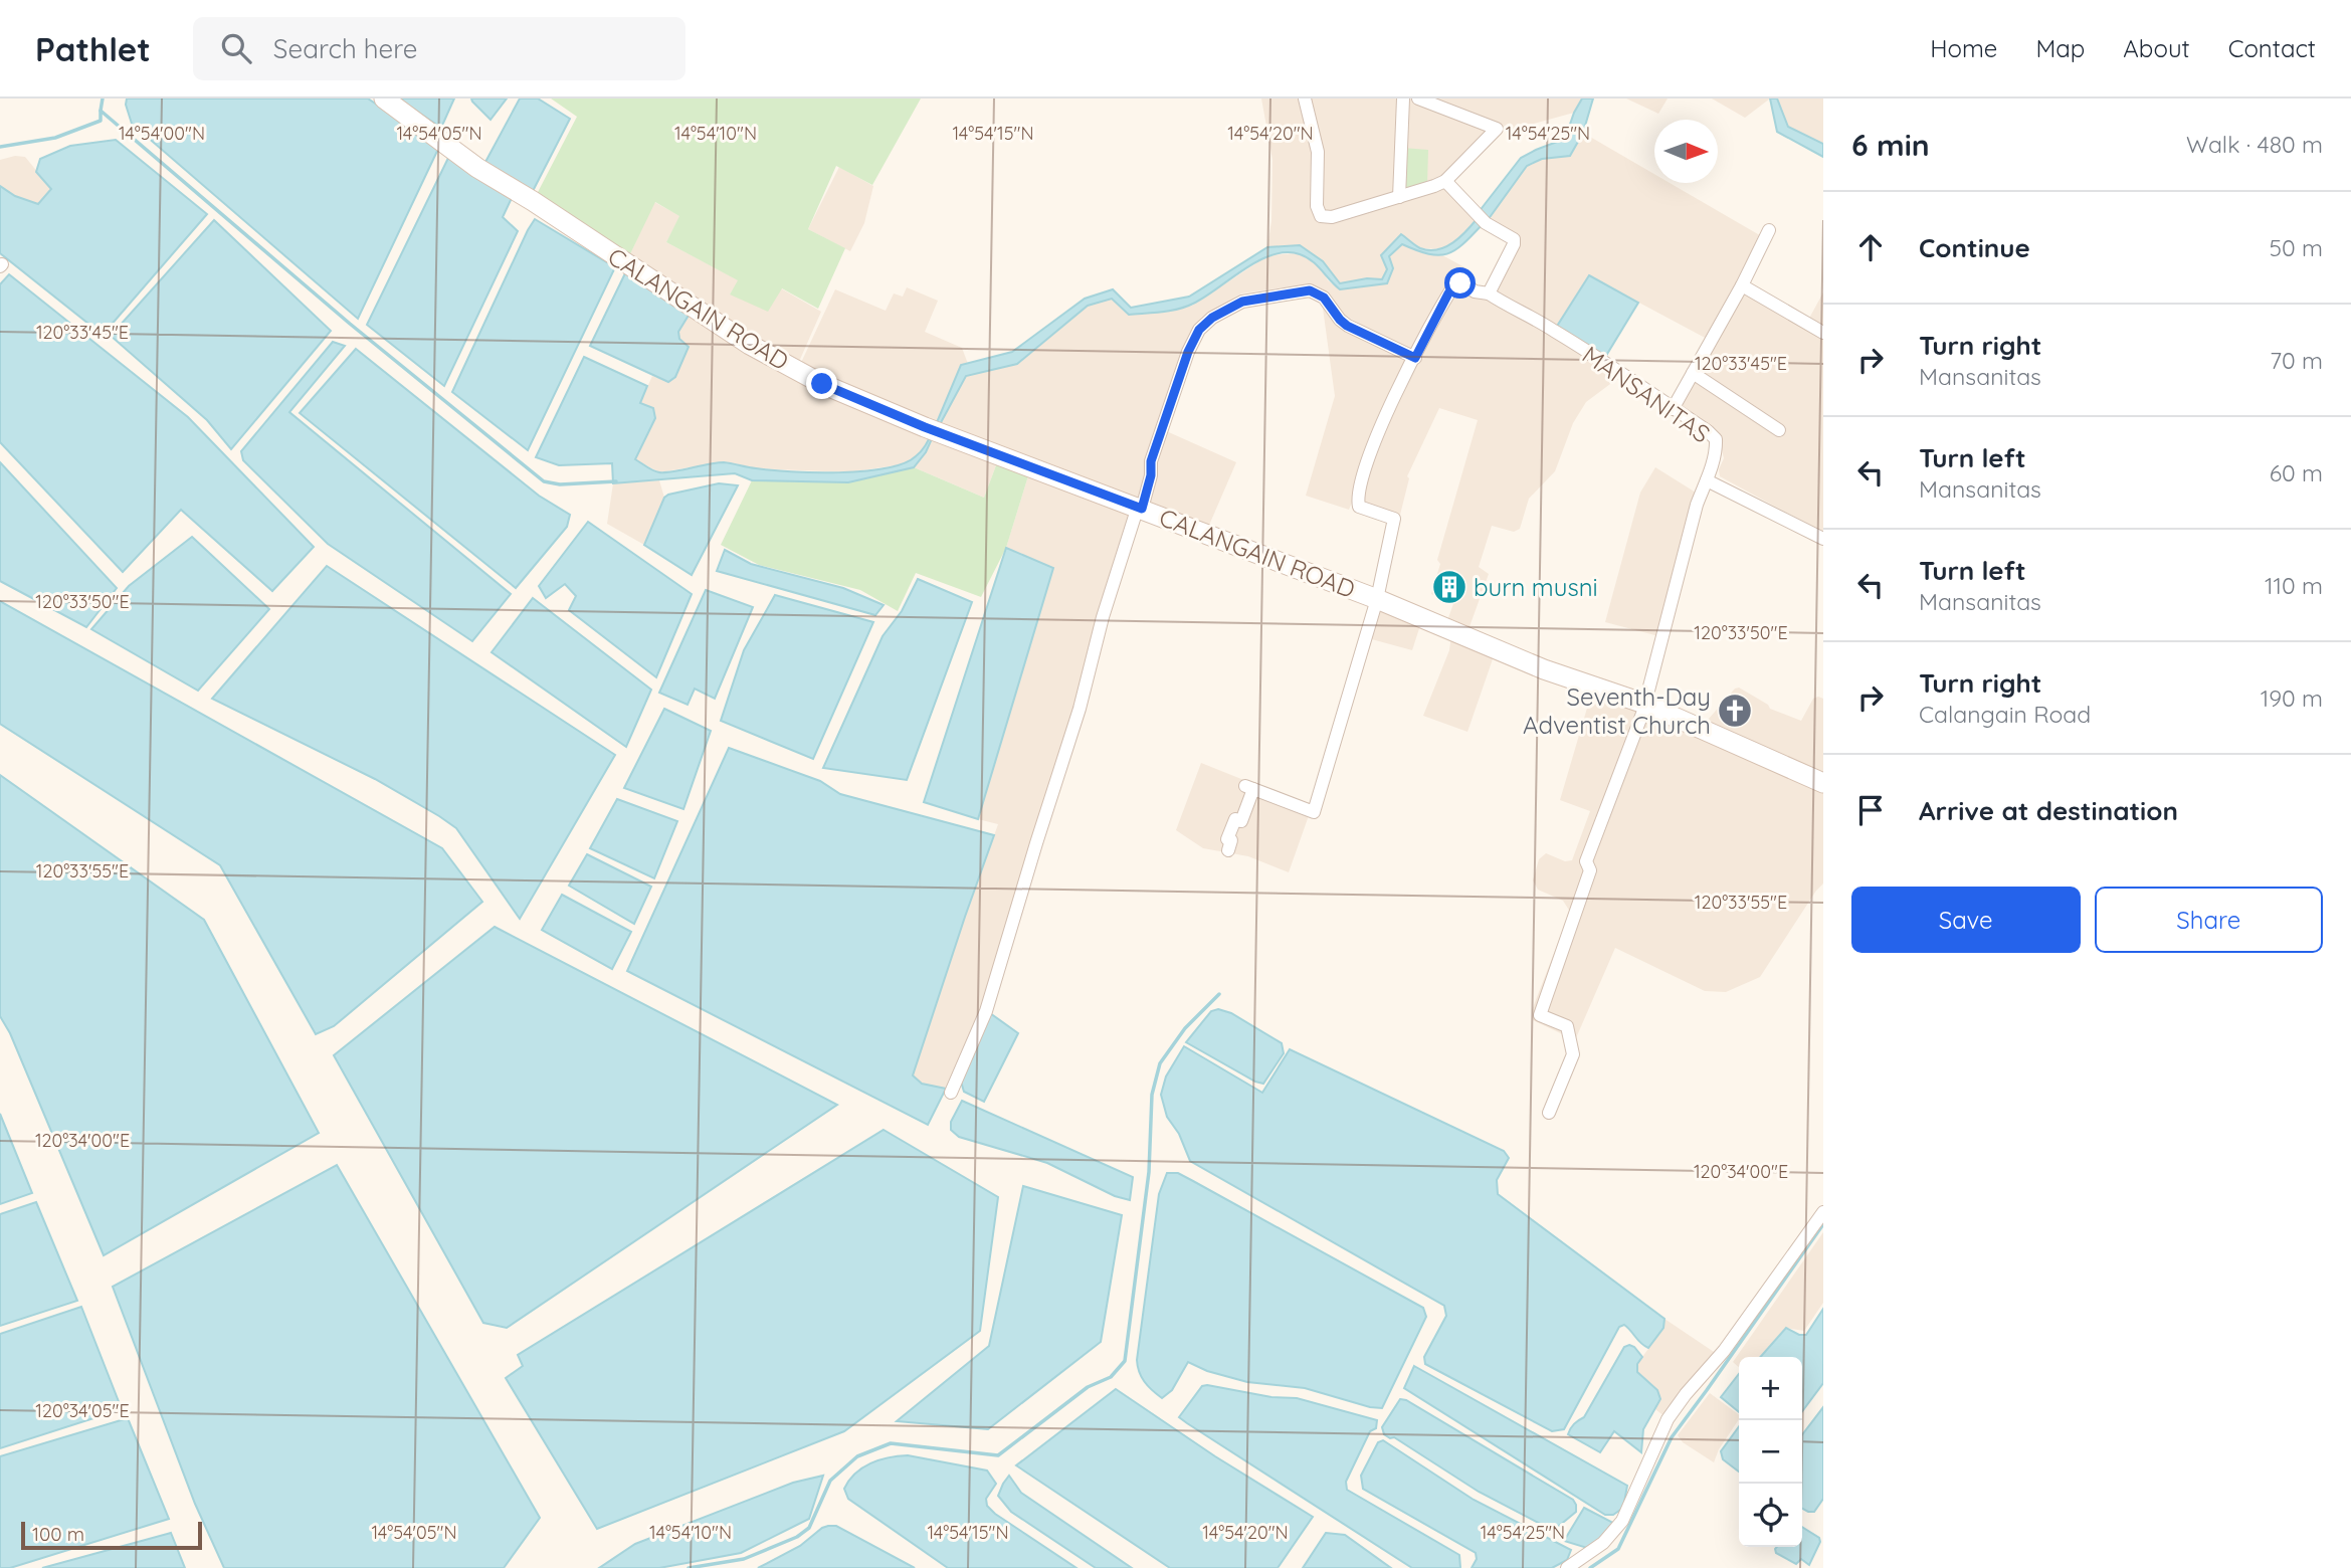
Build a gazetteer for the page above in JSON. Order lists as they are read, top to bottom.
{
  "streets": {
    "street": ["CALANGAIN ROAD", "MANSANITAS"]
  },
  "crossings": [
    ["CALANGAIN ROAD", "MANSANITAS"]
  ],
  "places": {
    "building": ["burn musni"],
    "church": ["Seventh-Day Adventist Church"]
  },
  "scale_bar": "100 m",
  "north": "right",
  "page": {
    "header": "Pathlet",
    "search": "Search here",
    "nav": [
      "Home",
      "Map",
      "About",
      "Contact"
    ],
    "heading": ["6 min", "Walk · 480 m"],
    "list": [
      ["Continue", "50 m"],
      ["Turn right", "Mansanitas", "70 m"],
      ["Turn left", "Mansanitas", "60 m"],
      ["Turn left", "Mansanitas", "110 m"],
      ["Turn right", "Calangain Road", "190 m"],
      "Arrive at destination"
    ],
    "buttons": ["Save", "Share"],
    "map_buttons": ["+", "−"],
    "scale": "100 m"
  },
  "coordinates": [
    "14°54'00\"N",
    "14°54'05\"N",
    "14°54'10\"N",
    "14°54'15\"N",
    "14°54'20\"N",
    "14°54'25\"N",
    "120°33'45\"E",
    "120°33'50\"E",
    "120°33'55\"E",
    "120°34'00\"E",
    "120°34'05\"E"
  ]
}
